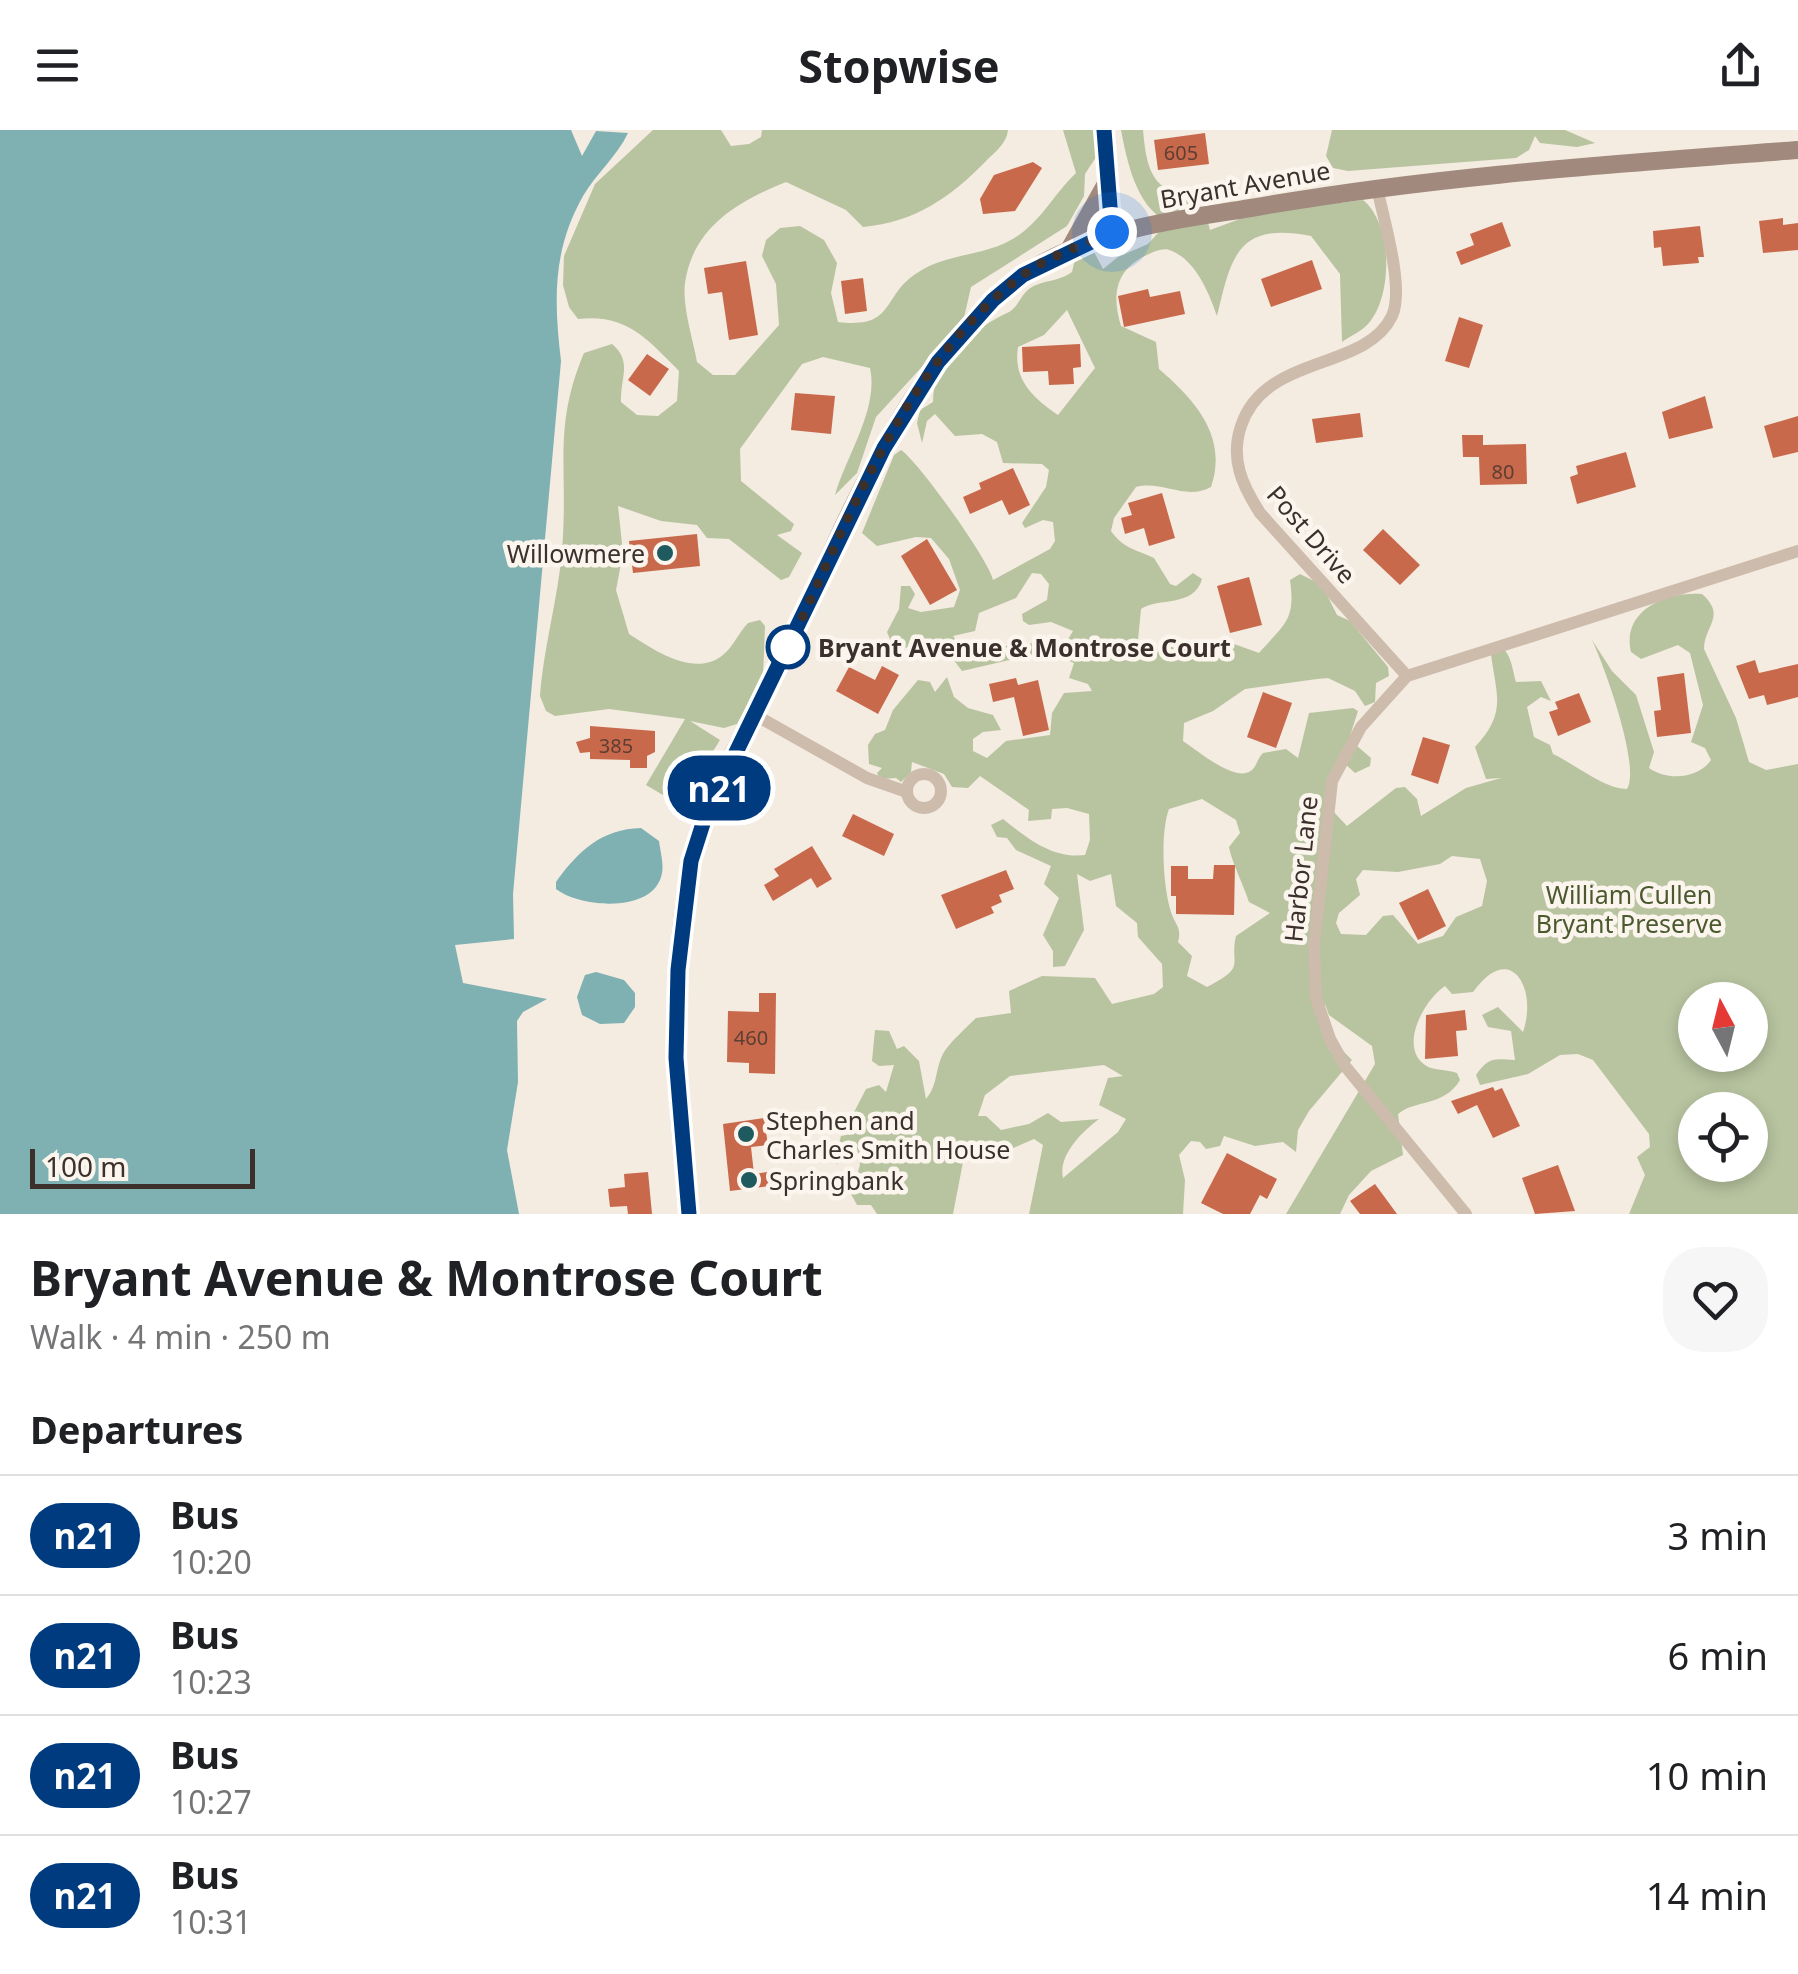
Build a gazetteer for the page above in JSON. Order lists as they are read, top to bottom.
{
  "streets": {
    "main road": ["Bryant Avenue"],
    "street": ["Post Drive", "Harbor Lane"]
  },
  "crossings": [
    ["Bryant Avenue", "Post Drive"],
    ["Post Drive", "Harbor Lane"]
  ],
  "parks": ["William Cullen Bryant Preserve"],
  "places": [
    "Willowmere",
    "Bryant Avenue & Montrose Court",
    "Stephen and Charles Smith House",
    "Springbank"
  ],
  "lines": ["bus line n21"],
  "house_numbers": [
    "605",
    "80",
    "385",
    "460"
  ],
  "scale_bar": "100 m",
  "north": "top",
  "page": {
    "header": "Stopwise",
    "on_map": "n21",
    "scale": "100 m",
    "heading": [
      ["Bryant Avenue & Montrose Court", "Walk · 4 min · 250 m"],
      "Departures"
    ],
    "list": [
      {
        "mark": "n21",
        "name": "Bus",
        "note": "10:20",
        "value": "3 min"
      },
      {
        "mark": "n21",
        "name": "Bus",
        "note": "10:23",
        "value": "6 min"
      },
      {
        "mark": "n21",
        "name": "Bus",
        "note": "10:27",
        "value": "10 min"
      },
      {
        "mark": "n21",
        "name": "Bus",
        "note": "10:31",
        "value": "14 min"
      }
    ]
  }
}
